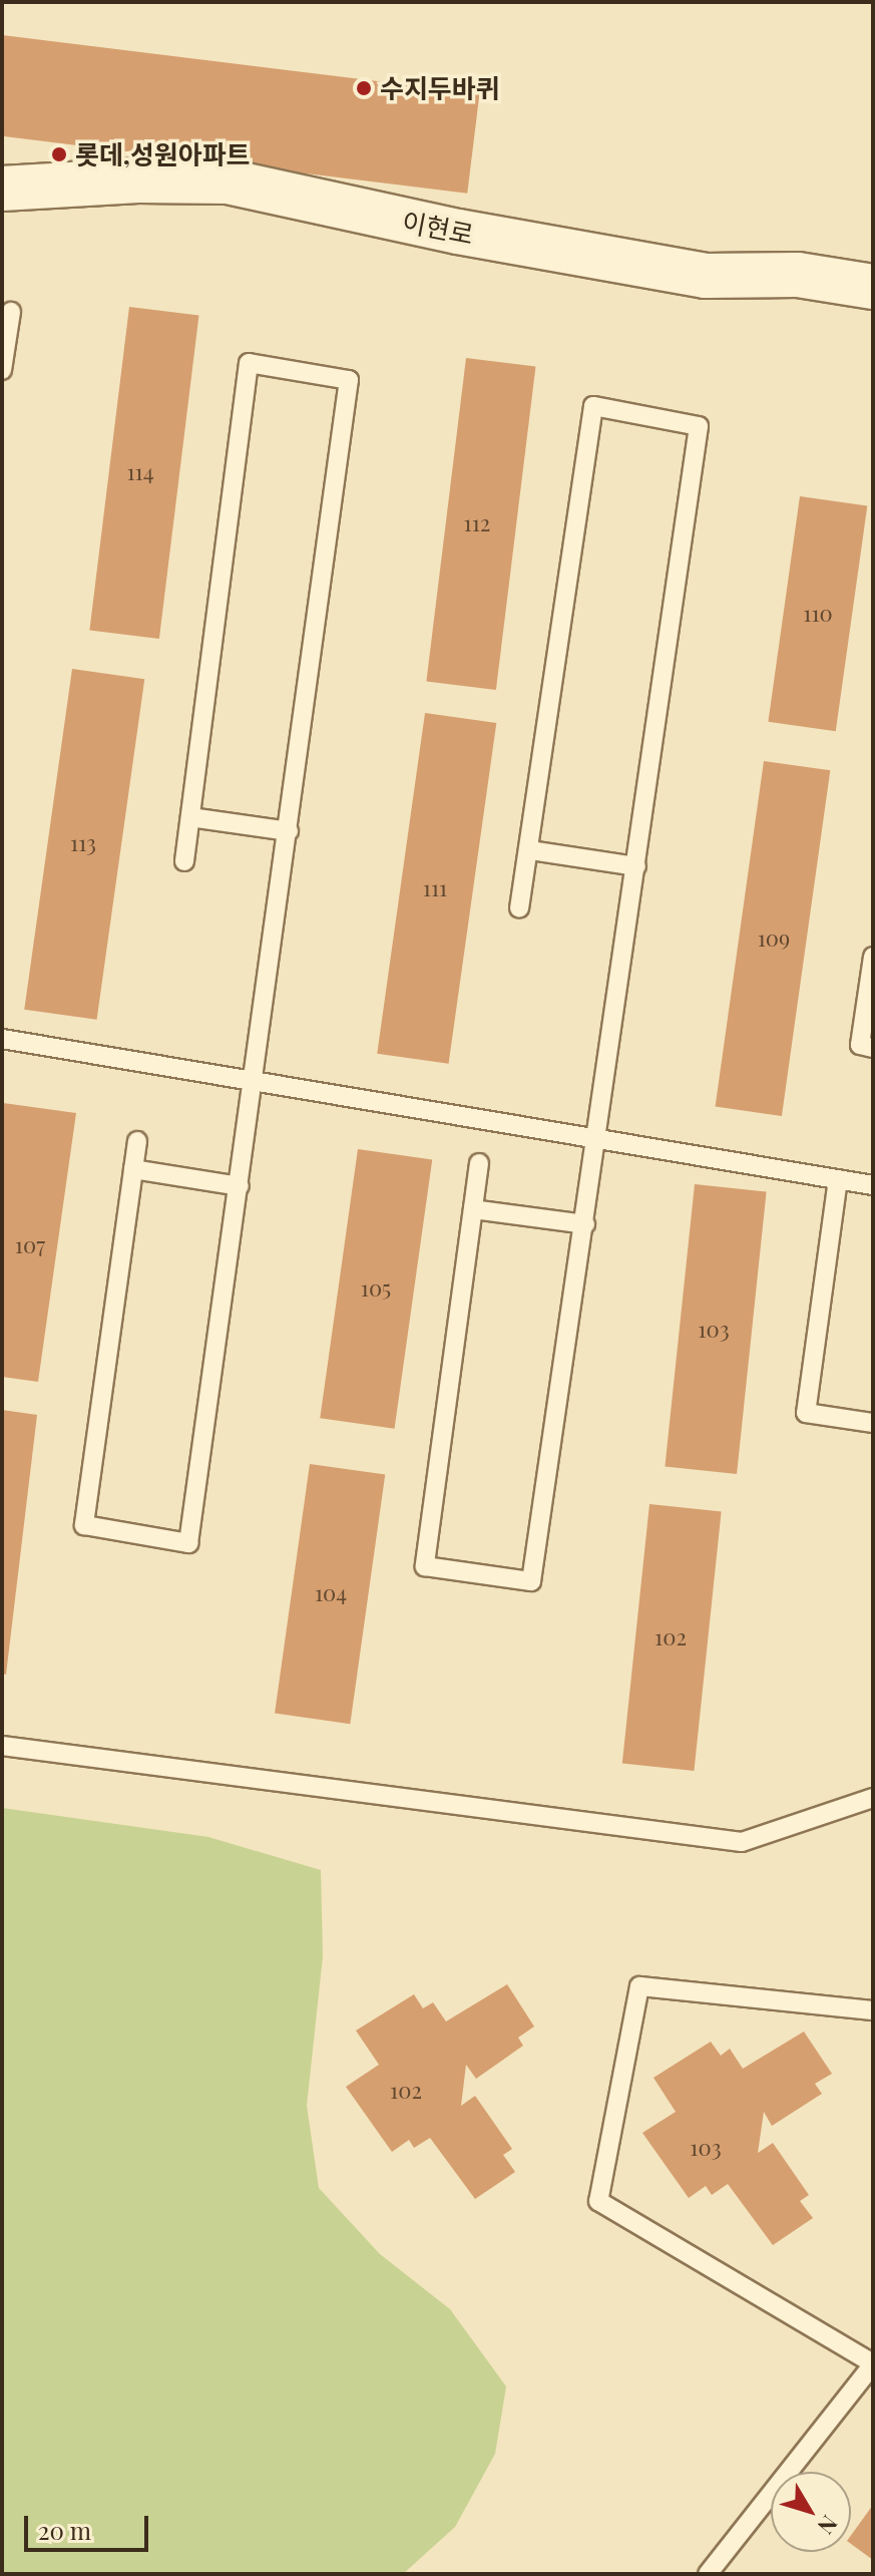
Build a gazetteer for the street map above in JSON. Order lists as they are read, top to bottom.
{
  "streets": {
    "street": ["이현로"]
  },
  "places": ["수지두바퀴", "롯데,성원아파트"],
  "house_numbers": [
    "114",
    "112",
    "110",
    "113",
    "111",
    "109",
    "107",
    "105",
    "103",
    "104",
    "102",
    "102",
    "103"
  ],
  "scale_bar": "20 m",
  "north": "bottom right"
}
